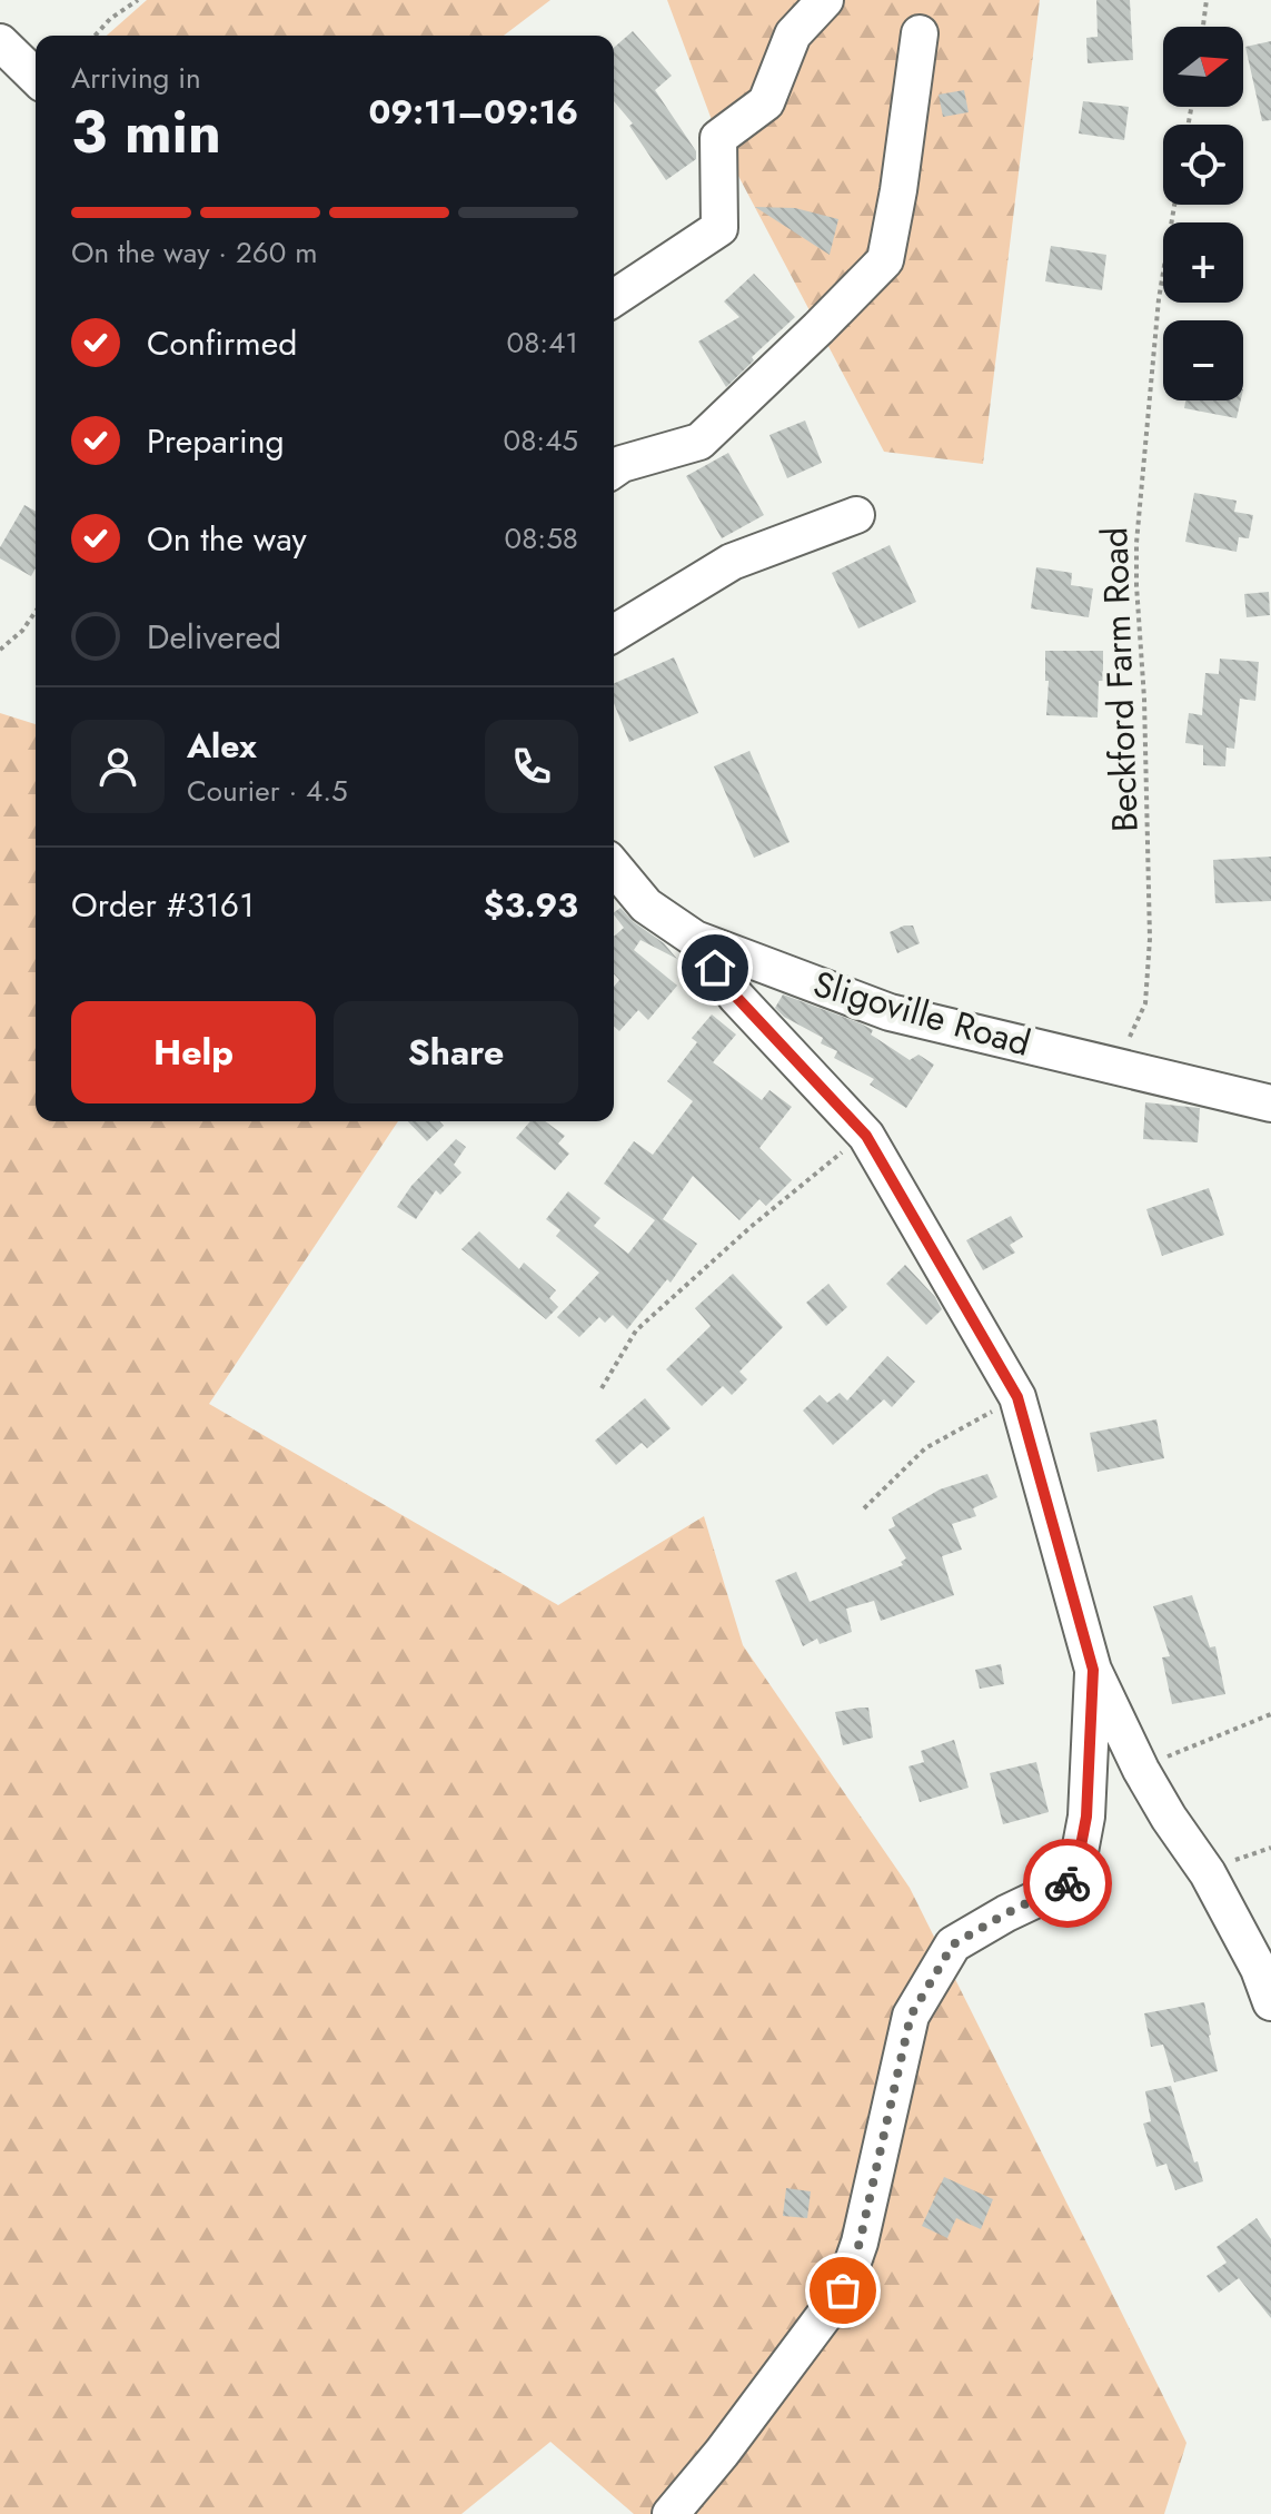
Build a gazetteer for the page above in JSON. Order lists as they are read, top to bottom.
{
  "streets": {
    "street": ["Sligoville Road"],
    "path": ["Beckford Farm Road"]
  },
  "crossings": [
    ["Beckford Farm Road", "Sligoville Road"]
  ],
  "north": "right",
  "page": {
    "map_buttons": ["+", "−"],
    "heading": ["3 min", "Arriving in", "09:11–09:16"],
    "panel": [
      "Alex",
      "Courier · 4.5",
      "Order #3161",
      "$3.93"
    ],
    "bar": "On the way · 260 m",
    "list": [
      ["Confirmed", "08:41"],
      ["Preparing", "08:45"],
      ["On the way", "08:58"],
      "Delivered"
    ],
    "buttons": ["Help", "Share"]
  }
}
